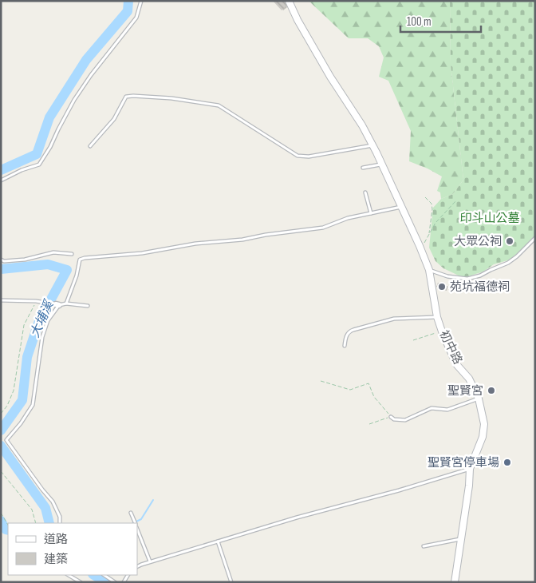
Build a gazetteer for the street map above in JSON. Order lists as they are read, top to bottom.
{
  "streets": {
    "street": ["初中路"]
  },
  "water": ["大埔溪"],
  "parks": ["印斗山公墓"],
  "places": [
    "大眾公祠",
    "苑坑福德祠",
    "聖賢宮",
    "聖賢宮停車場"
  ],
  "legend": ["道路", "建築"],
  "scale_bar": "100 m"
}
